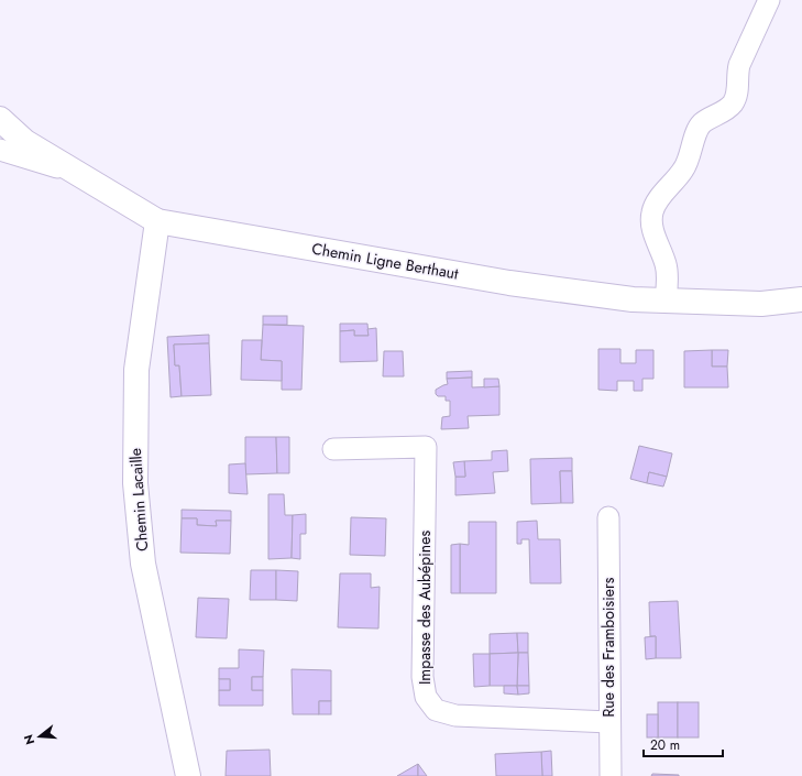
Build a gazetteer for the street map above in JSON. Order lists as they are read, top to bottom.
{
  "streets": {
    "street": [
      "Chemin Ligne Berthaut",
      "Chemin Lacaille",
      "Impasse des Aubépines",
      "Rue des Framboisiers"
    ]
  },
  "crossings": [
    ["Chemin Ligne Berthaut", "Chemin Lacaille"],
    ["Impasse des Aubépines", "Rue des Framboisiers"]
  ],
  "scale_bar": "20 m",
  "north": "left"
}
